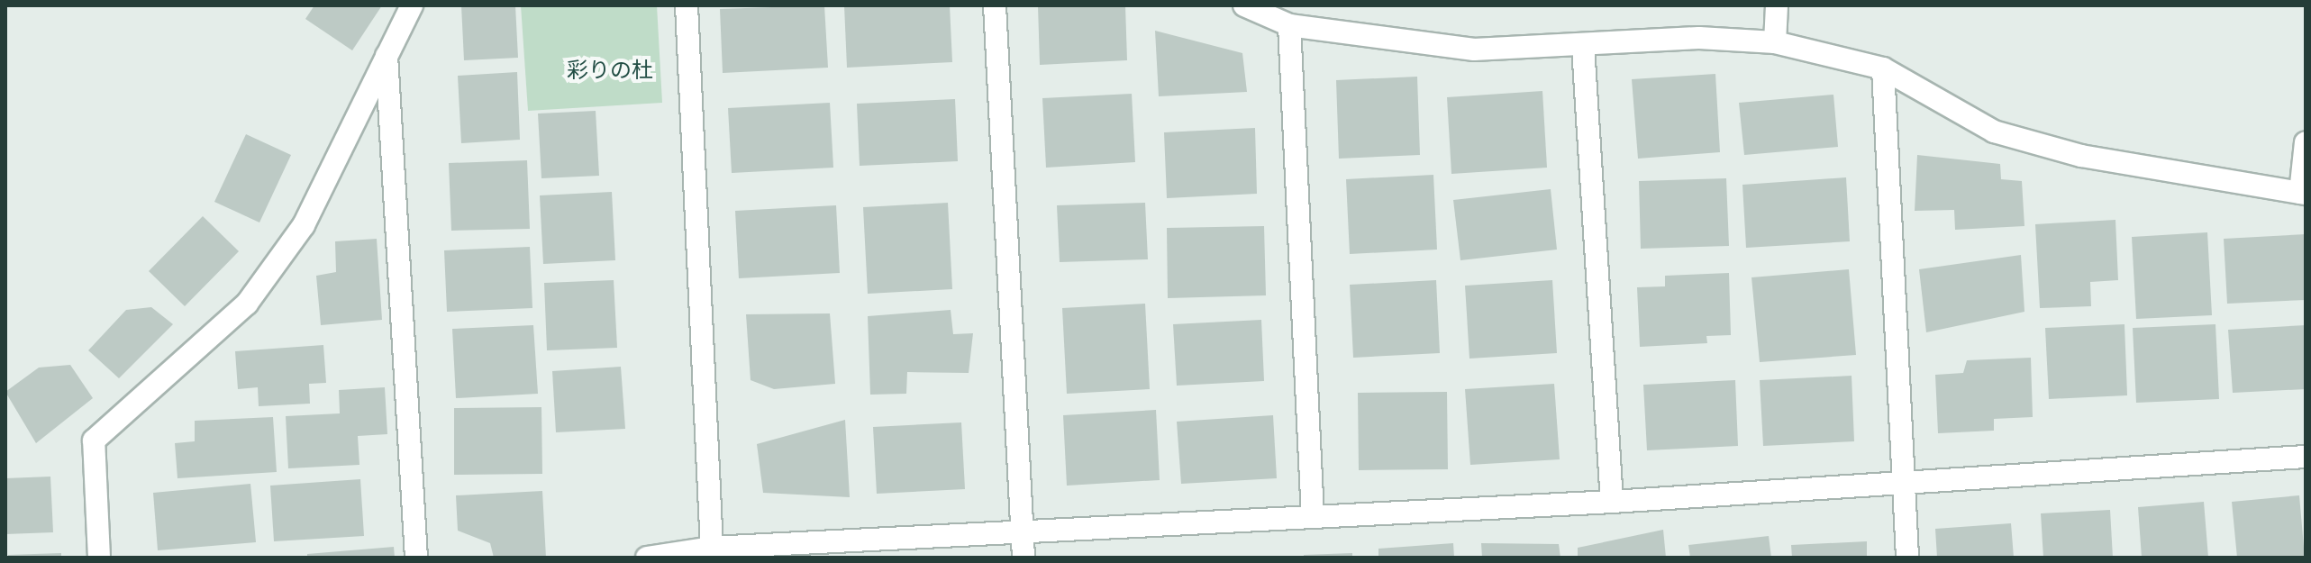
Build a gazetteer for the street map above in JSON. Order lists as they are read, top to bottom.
{
  "districts": ["彩りの杜"]
}
